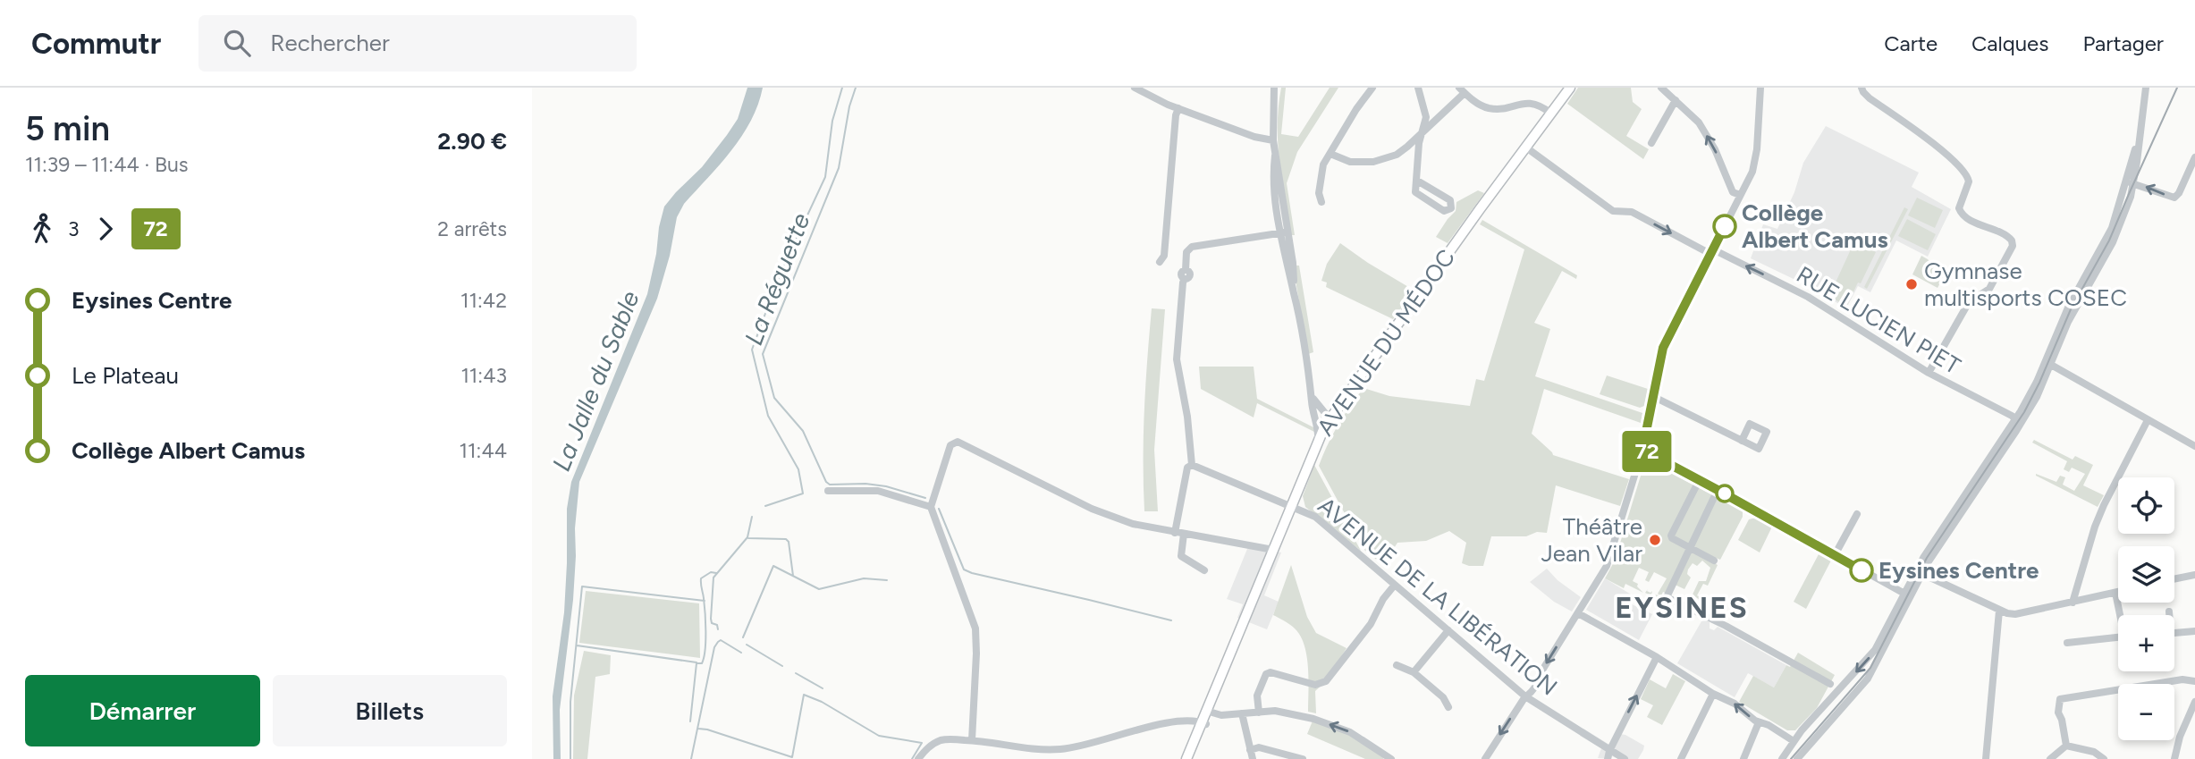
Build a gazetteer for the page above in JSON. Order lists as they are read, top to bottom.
{
  "streets": {
    "main road": ["AVENUE DU MÉDOC"],
    "street": ["RUE LUCIEN PIET", "AVENUE DE LA LIBÉRATION"]
  },
  "crossings": [
    ["RUE LUCIEN PIET", "AVENUE DU MÉDOC"],
    ["AVENUE DU MÉDOC", "AVENUE DE LA LIBÉRATION"]
  ],
  "districts": ["EYSINES"],
  "water": ["La Réguette", "La Jalle du Sable"],
  "places": [
    "Collège Albert Camus",
    "Gymnase multisports COSEC",
    "Théâtre Jean Vilar",
    "Eysines Centre"
  ],
  "lines": ["bus line 72"],
  "page": {
    "header": "Commutr",
    "search": "Rechercher",
    "nav": ["Carte", "Calques", "Partager"],
    "heading": ["5 min", "11:39 – 11:44 · Bus", "2.90 €"],
    "on_map": "72",
    "legs": ["3", "72", "2 arrêts"],
    "list": [
      {
        "name": "Eysines Centre",
        "value": "11:42"
      },
      {
        "name": "Le Plateau",
        "value": "11:43"
      },
      {
        "name": "Collège Albert Camus",
        "value": "11:44"
      }
    ],
    "map_buttons": ["+", "−"],
    "buttons": ["Démarrer", "Billets"]
  }
}
